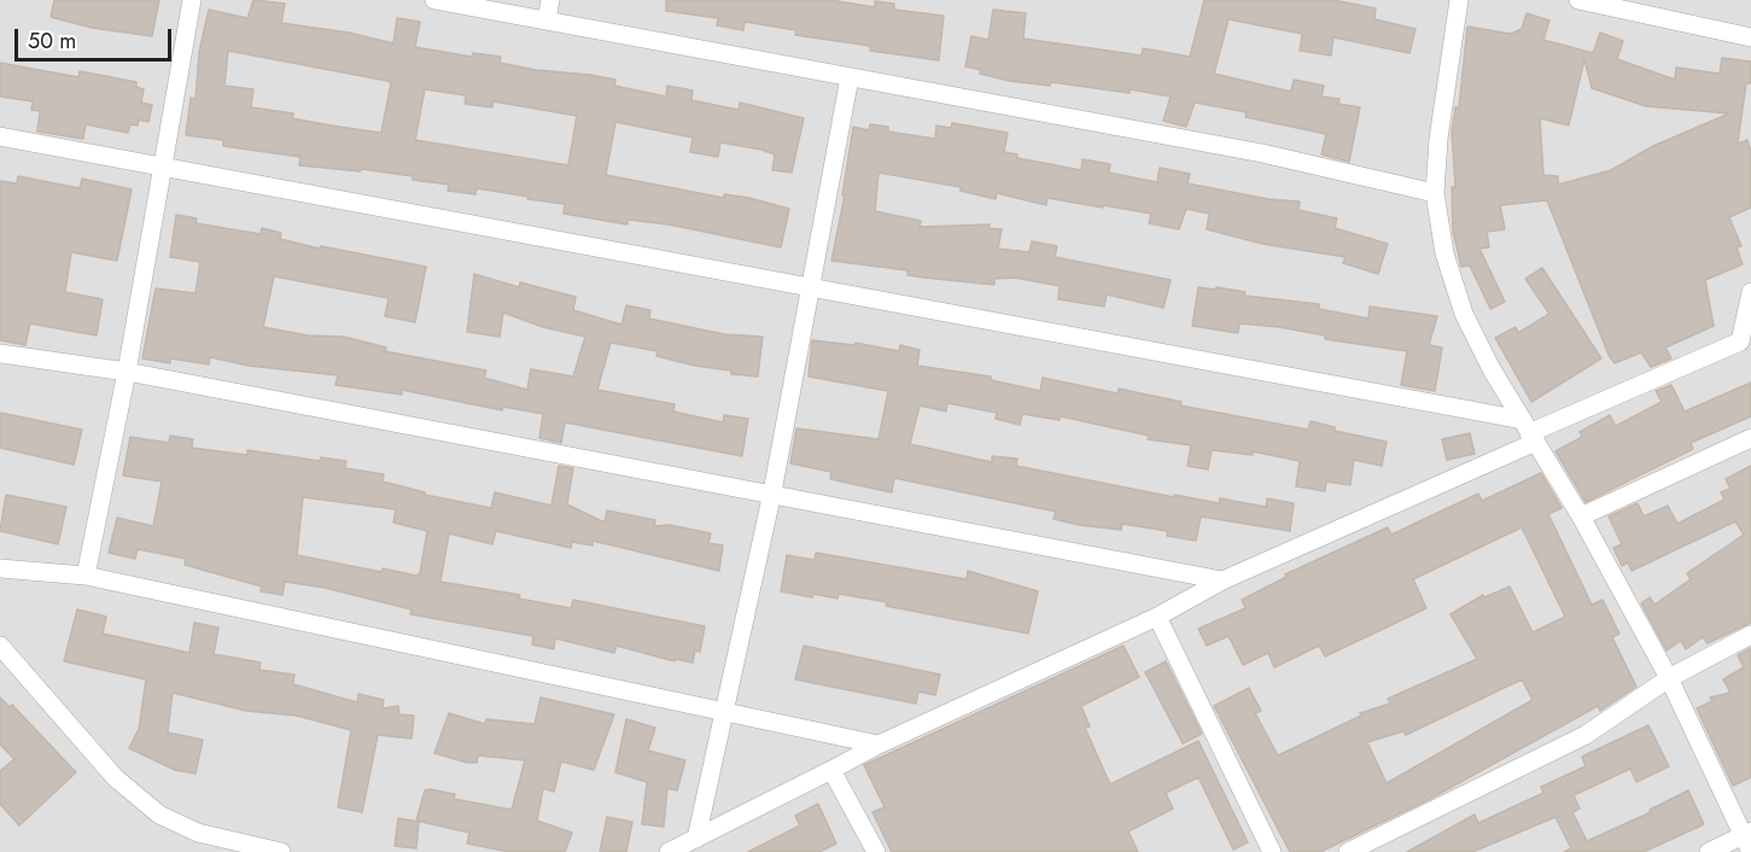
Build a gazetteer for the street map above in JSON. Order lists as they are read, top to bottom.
{
  "scale_bar": "50 m"
}
